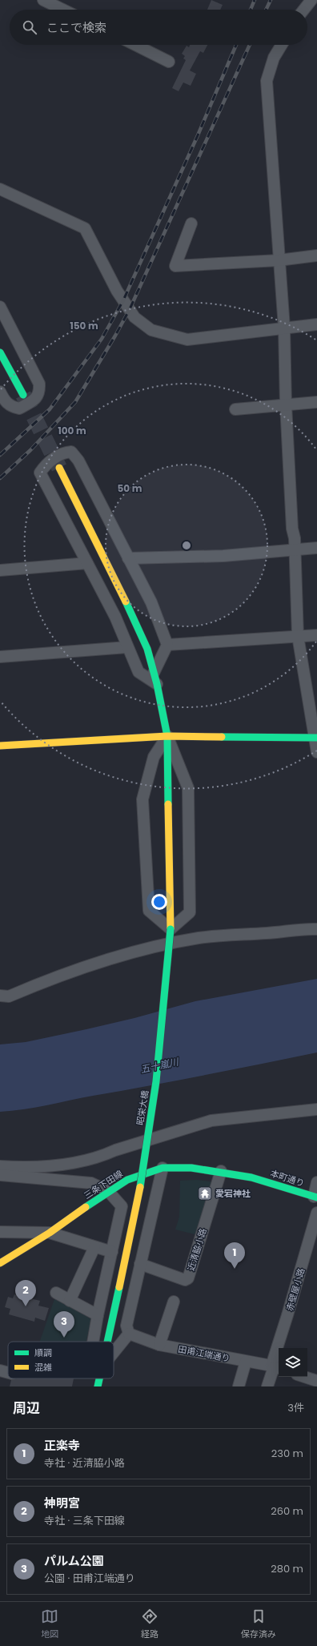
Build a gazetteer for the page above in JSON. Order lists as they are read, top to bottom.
{
  "streets": {
    "street": [
      "昭栄大橋",
      "本町通り",
      "三条下田線",
      "近清脇小路",
      "赤壁屋小路",
      "田甫江端通り"
    ]
  },
  "crossings": [
    ["本町通り", "三条下田線"],
    ["三条下田線", "近清脇小路"],
    ["赤壁屋小路", "田甫江端通り"]
  ],
  "water": ["五十嵐川"],
  "places": {
    "temple": ["愛宕神社"]
  },
  "legend": ["順調", "混雑"],
  "page": {
    "search": "ここで検索",
    "pins": ["1", "2", "3"],
    "heading": ["周辺", "3件"],
    "list": [
      {
        "mark": "1",
        "name": "正楽寺",
        "note": "寺社 · 近清脇小路",
        "value": "230 m"
      },
      {
        "mark": "2",
        "name": "神明宮",
        "note": "寺社 · 三条下田線",
        "value": "260 m"
      },
      {
        "mark": "3",
        "name": "パルム公園",
        "note": "公園 · 田甫江端通り",
        "value": "280 m"
      }
    ],
    "nav": ["地図", "経路", "保存済み"]
  },
  "rings": ["150 m", "100 m", "50 m"]
}
